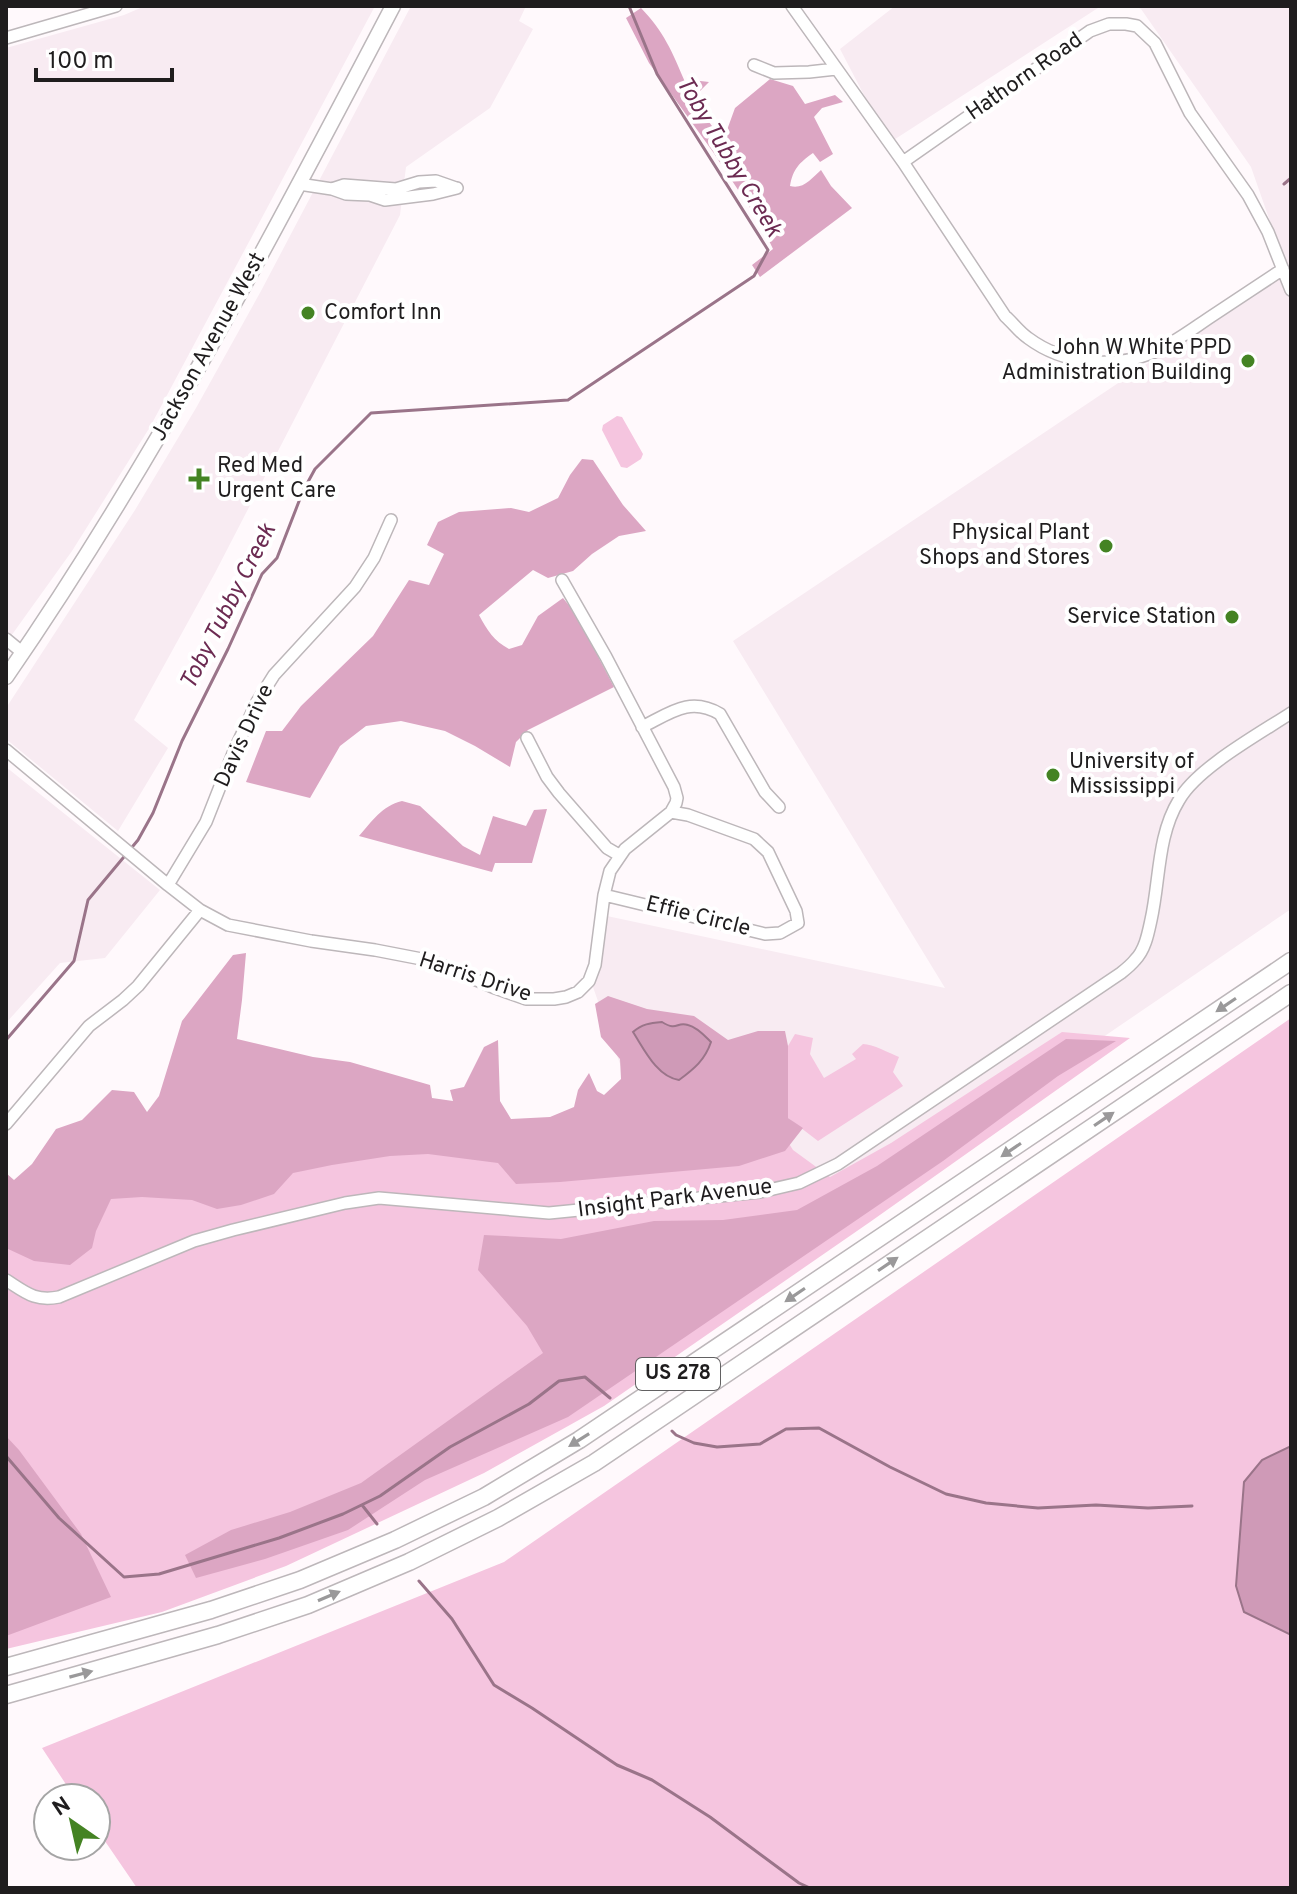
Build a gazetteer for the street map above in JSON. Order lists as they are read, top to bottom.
{
  "streets": {
    "highway": ["US 278"],
    "main road": ["Jackson Avenue West"],
    "street": [
      "Hathorn Road",
      "Davis Drive",
      "Effie Circle",
      "Harris Drive",
      "Insight Park Avenue"
    ]
  },
  "crossings": [
    ["Davis Drive", "Harris Drive"],
    ["Effie Circle", "Harris Drive"]
  ],
  "water": ["Toby Tubby Creek"],
  "places": {
    "other": [
      "Comfort Inn",
      "John W White PPD Administration Building",
      "Physical Plant Shops and Stores",
      "Service Station",
      "University of Mississippi"
    ],
    "health": ["Red Med Urgent Care"]
  },
  "scale_bar": "100 m",
  "north": "top left"
}
